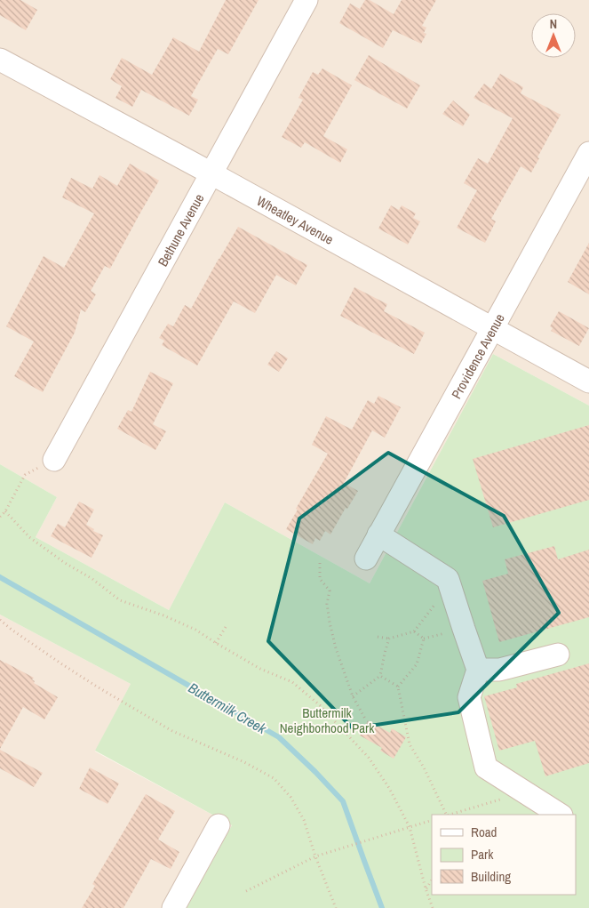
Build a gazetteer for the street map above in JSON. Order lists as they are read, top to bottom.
{
  "streets": {
    "street": ["Wheatley Avenue", "Bethune Avenue", "Providence Avenue"]
  },
  "crossings": [
    ["Wheatley Avenue", "Bethune Avenue"],
    ["Wheatley Avenue", "Providence Avenue"]
  ],
  "water": ["Buttermilk Creek"],
  "parks": ["Buttermilk Neighborhood Park"],
  "legend": ["Road", "Park", "Building"],
  "north": "top"
}
